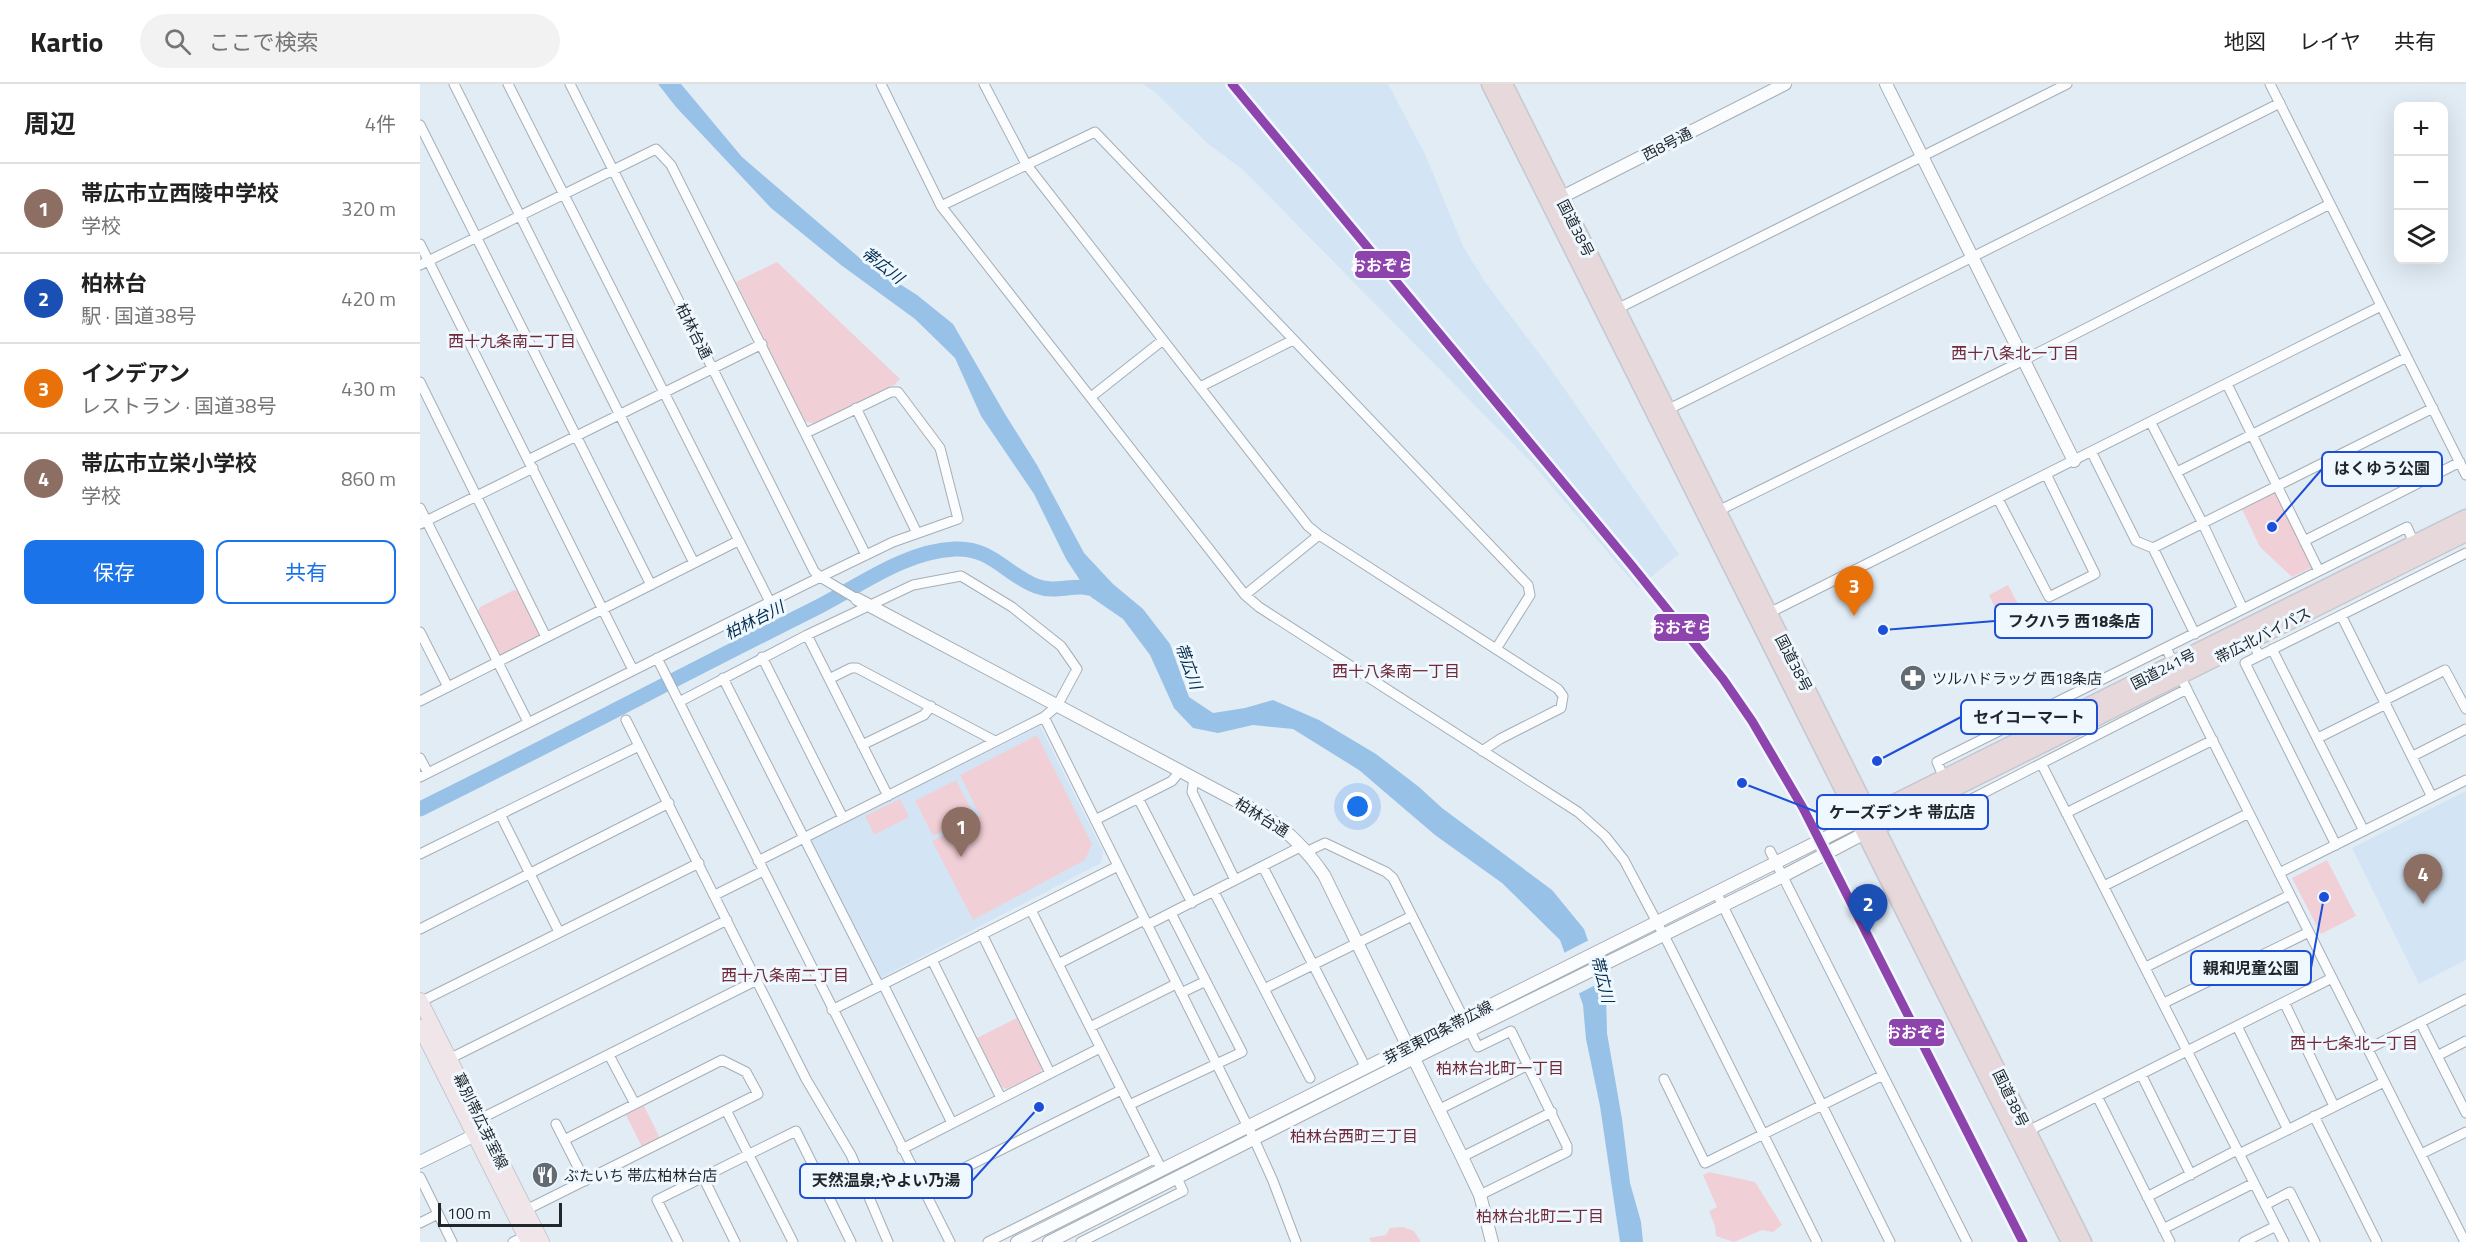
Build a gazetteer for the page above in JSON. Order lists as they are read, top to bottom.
{
  "streets": {
    "highway": ["国道38号", "帯広北バイパス", "国道241号"],
    "main road": [
      "西8号通",
      "柏林台通",
      "芽室東四条帯広線",
      "幕別帯広芽室線"
    ]
  },
  "crossings": [
    ["西8号通", "国道38号"],
    ["国道38号", "国道241号"],
    ["国道38号", "芽室東四条帯広線"],
    ["柏林台通", "芽室東四条帯広線"],
    ["帯広北バイパス", "国道241号"],
    ["国道241号", "芽室東四条帯広線"]
  ],
  "districts": [
    "西十九条南二丁目",
    "西十八条北一丁目",
    "西十八条南一丁目",
    "西十八条南二丁目",
    "西十七条北一丁目",
    "柏林台北町一丁目",
    "柏林台西町三丁目",
    "柏林台北町二丁目"
  ],
  "water": ["帯広川", "柏林台川"],
  "places": {
    "other": [
      "はくゆう公園",
      "フクハラ 西18条店",
      "セイコーマート",
      "ケーズデンキ 帯広店",
      "親和児童公園",
      "天然温泉;やよい乃湯"
    ],
    "pharmacy": ["ツルハドラッグ 西18条店"],
    "restaurant": ["ぶたいち 帯広柏林台店"]
  },
  "lines": ["transit line おおぞら"],
  "scale_bar": "100 m",
  "page": {
    "header": "Kartio",
    "search": "ここで検索",
    "nav": ["地図", "レイヤ", "共有"],
    "heading": ["周辺", "4件"],
    "map_buttons": ["+", "−"],
    "list": [
      {
        "mark": "1",
        "name": "帯広市立西陵中学校",
        "note": "学校",
        "value": "320 m"
      },
      {
        "mark": "2",
        "name": "柏林台",
        "note": "駅 · 国道38号",
        "value": "420 m"
      },
      {
        "mark": "3",
        "name": "インデアン",
        "note": "レストラン · 国道38号",
        "value": "430 m"
      },
      {
        "mark": "4",
        "name": "帯広市立栄小学校",
        "note": "学校",
        "value": "860 m"
      }
    ],
    "buttons": ["保存", "共有"],
    "pins": [
      "3",
      "1",
      "4",
      "2"
    ],
    "scale": "100 m"
  }
}
